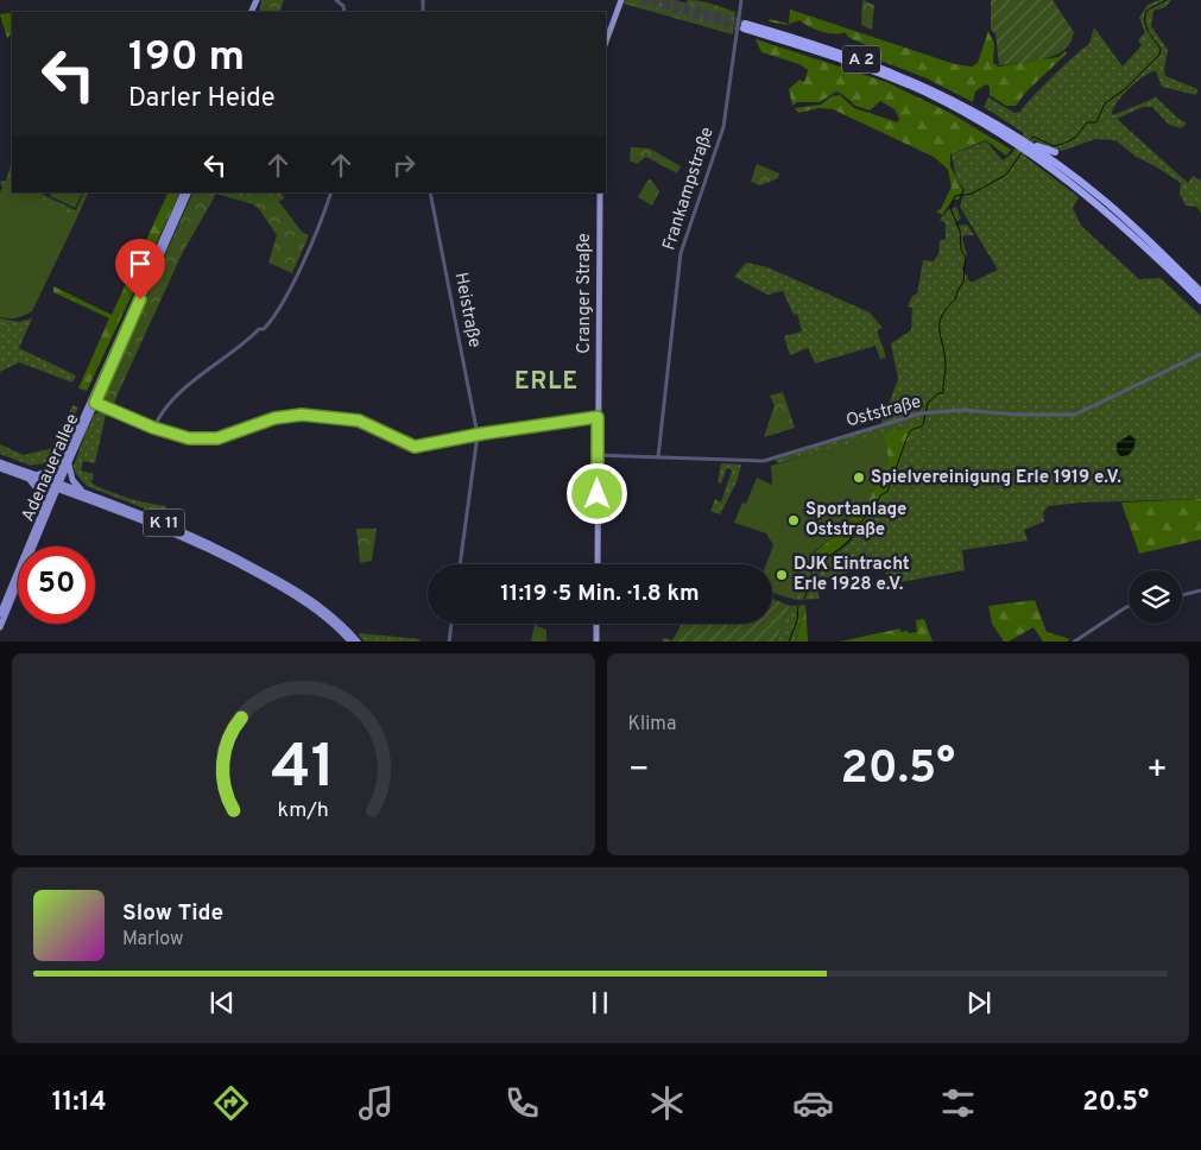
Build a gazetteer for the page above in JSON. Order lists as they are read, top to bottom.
{
  "streets": {
    "highway": ["A 2"],
    "main road": ["Cranger Straße", "Adenauerallee", "K 11"],
    "street": ["Frankampstraße", "Heistraße", "Oststraße"]
  },
  "crossings": [
    ["Frankampstraße", "Oststraße"],
    ["Cranger Straße", "Oststraße"],
    ["Adenauerallee", "K 11"]
  ],
  "districts": ["ERLE"],
  "places": ["Spielvereinigung Erle 1919 e.V.", "Sportanlage Oststraße", "DJK Eintracht Erle 1928 e.V."],
  "page": {
    "turn": ["190 m", "Darler Heide"],
    "limit": "50",
    "trip": "11:19 · 5 Min. · 1.8 km",
    "tile": "Klima",
    "heat": ["−", "20.5°", "+"],
    "song": ["Slow Tide", "Marlow"],
    "tabs": ["11:14", "20.5°"],
    "gauge": ["41", "km/h"]
  }
}
